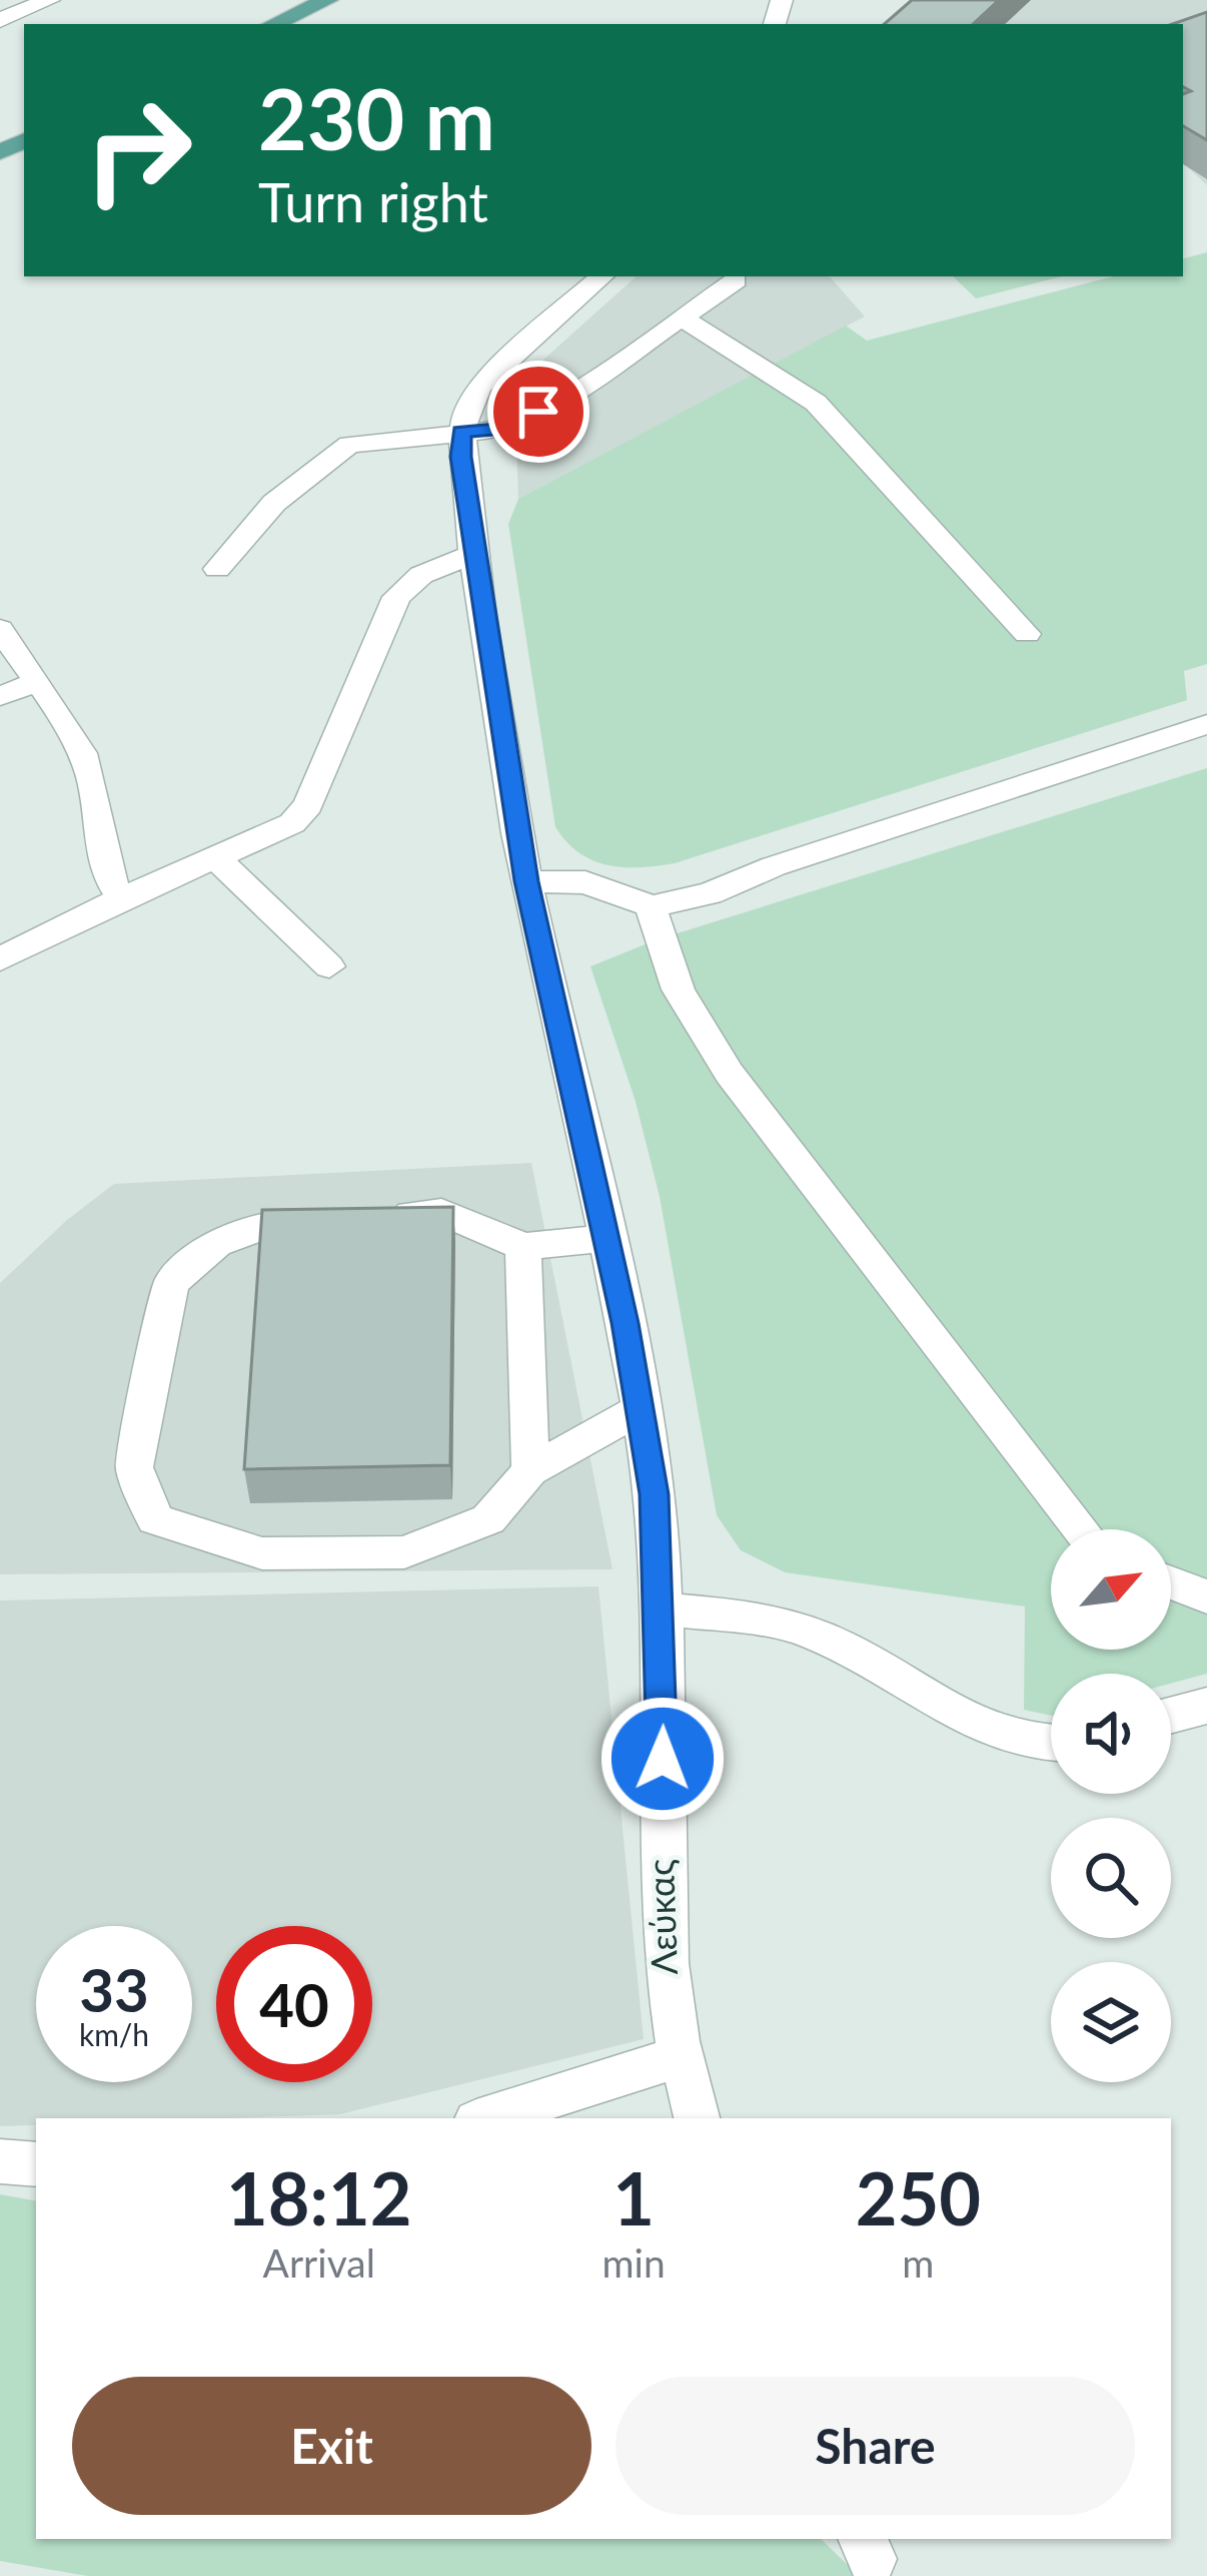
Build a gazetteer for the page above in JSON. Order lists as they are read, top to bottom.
{
  "streets": {
    "street": ["Λεύκας"]
  },
  "north": "top right",
  "page": {
    "turn": ["230 m", "Turn right"],
    "speed": "33 km/h",
    "limit": "40",
    "eta": [
      "18:12",
      "Arrival",
      "1",
      "min",
      "250",
      "m"
    ],
    "buttons": ["Exit", "Share"]
  }
}
